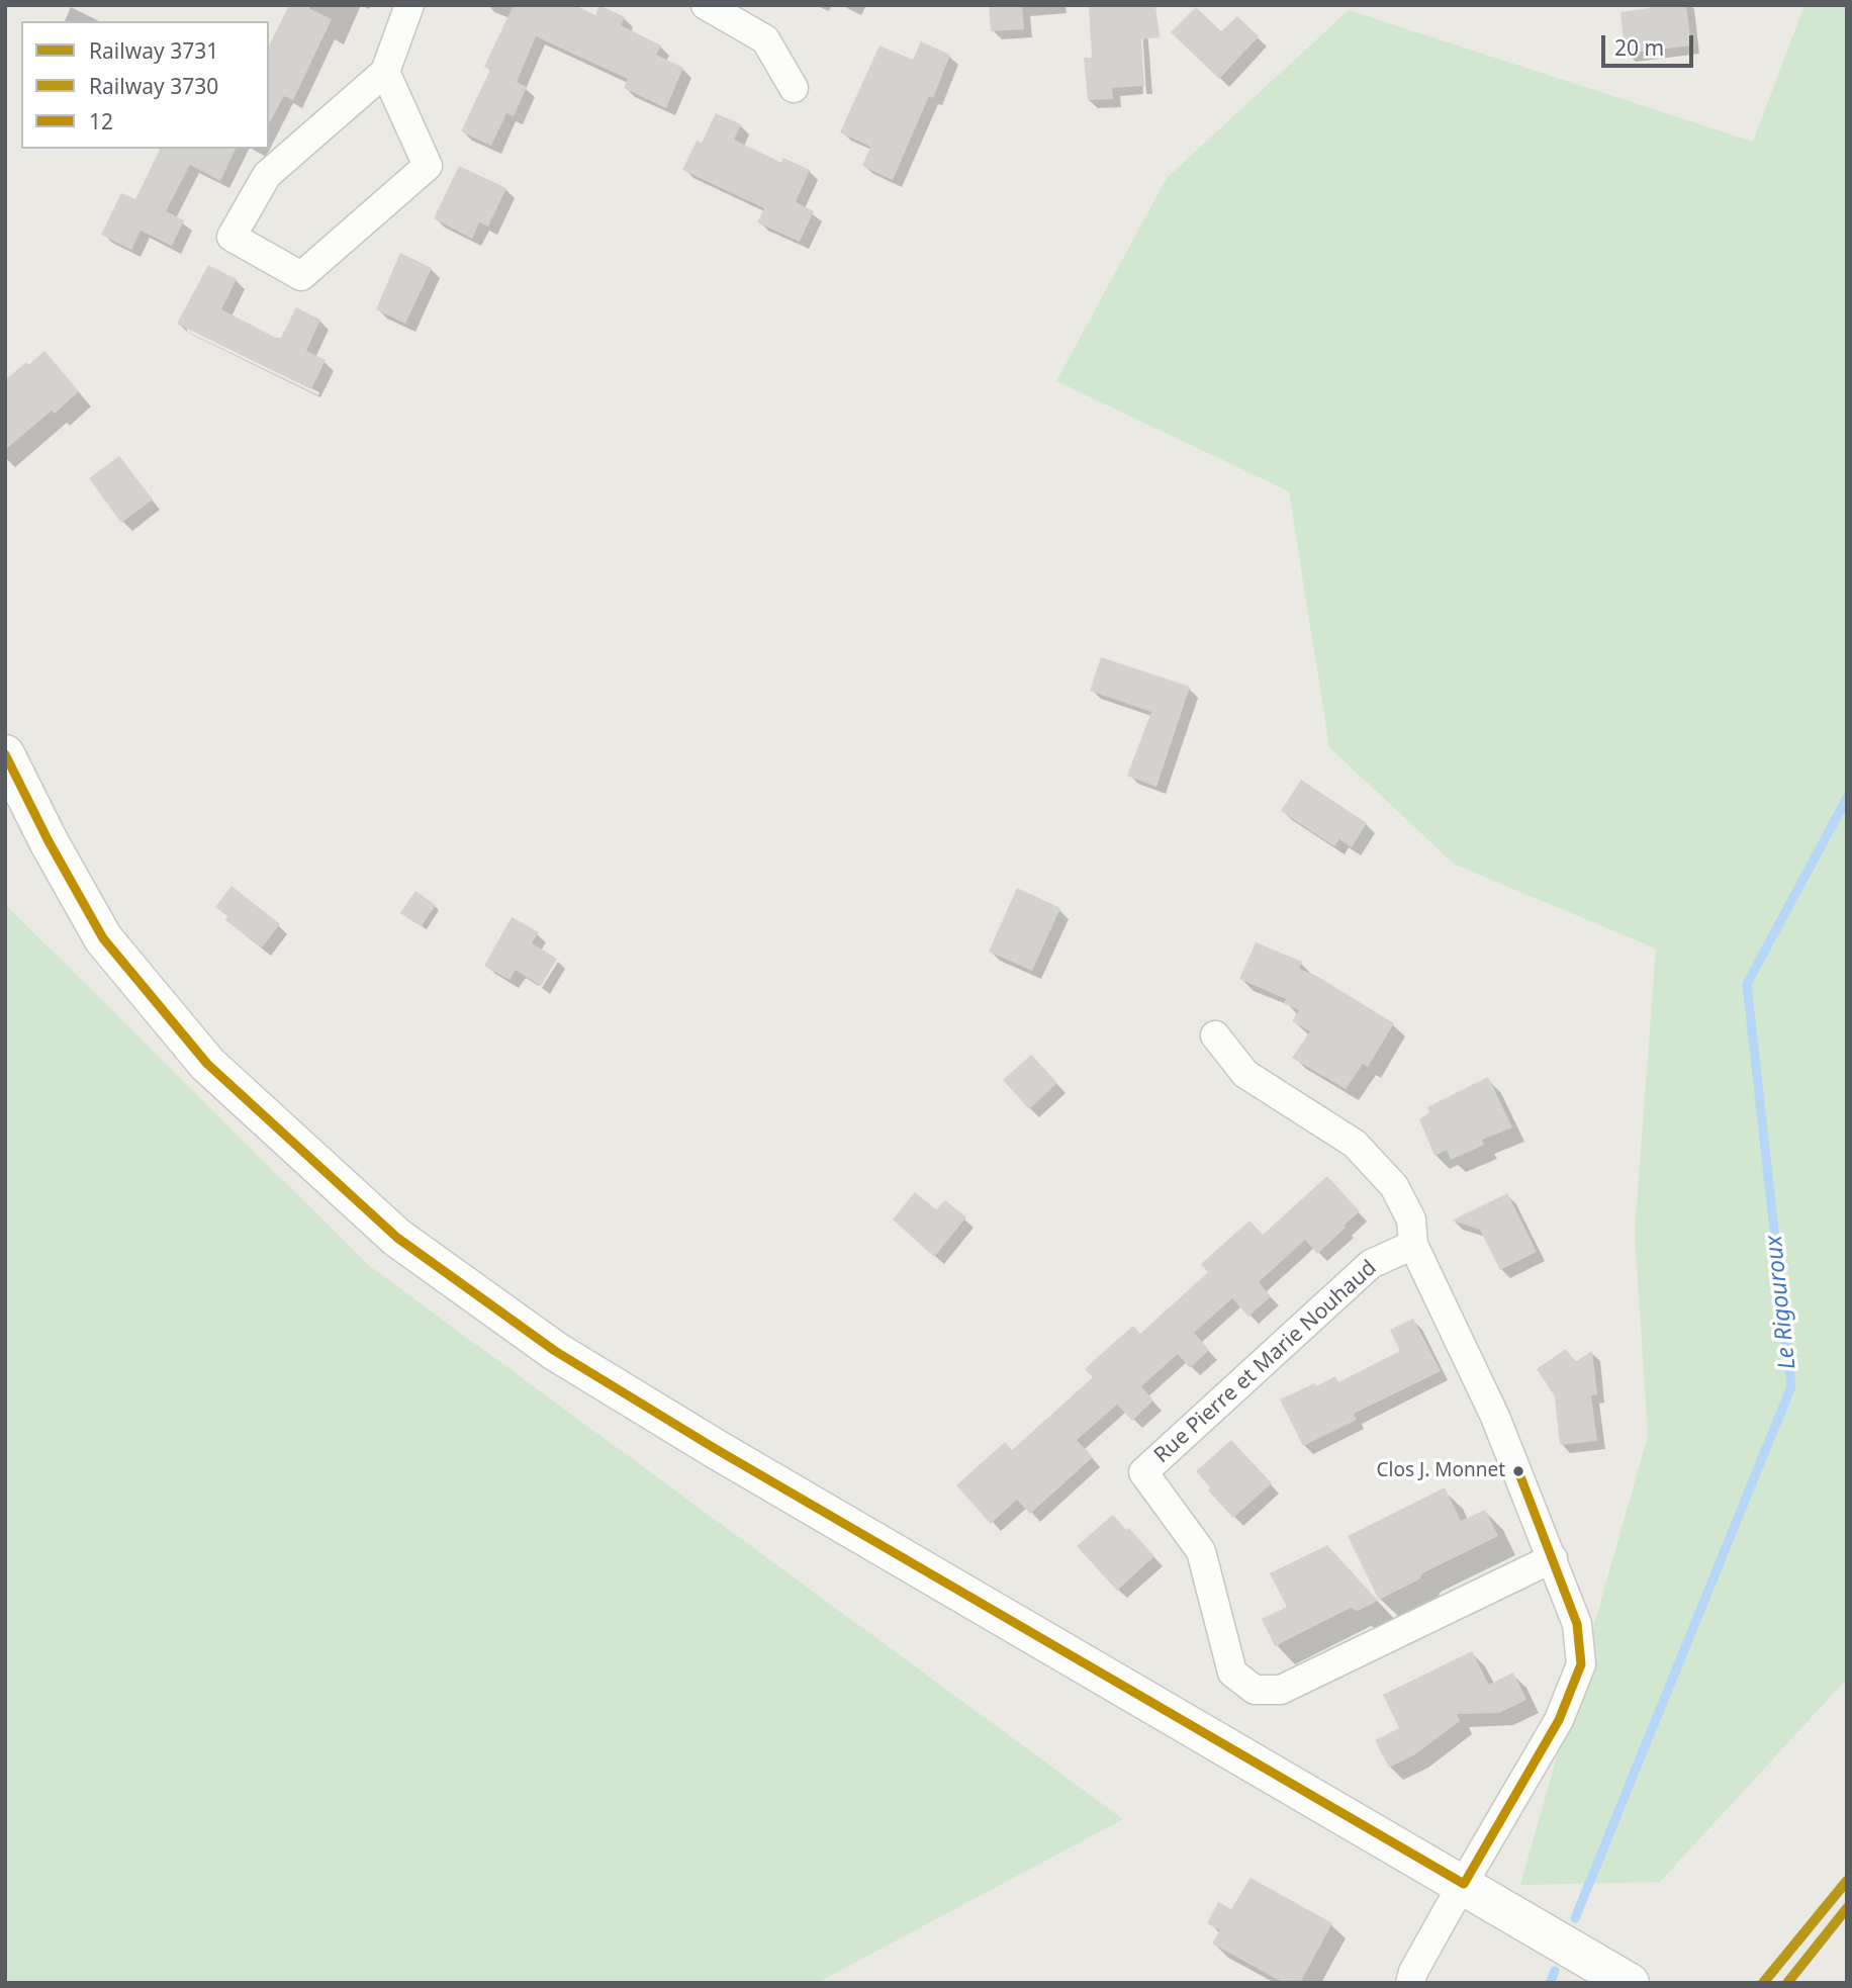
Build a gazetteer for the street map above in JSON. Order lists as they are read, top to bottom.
{
  "streets": {
    "street": ["Rue Pierre et Marie Nouhaud"]
  },
  "water": ["Le Rigouroux"],
  "places": ["Clos J. Monnet"],
  "lines": ["transit line 12", "rail line 3730", "rail line 3731"],
  "legend": ["Railway 3731", "Railway 3730", "12"],
  "scale_bar": "20 m"
}
